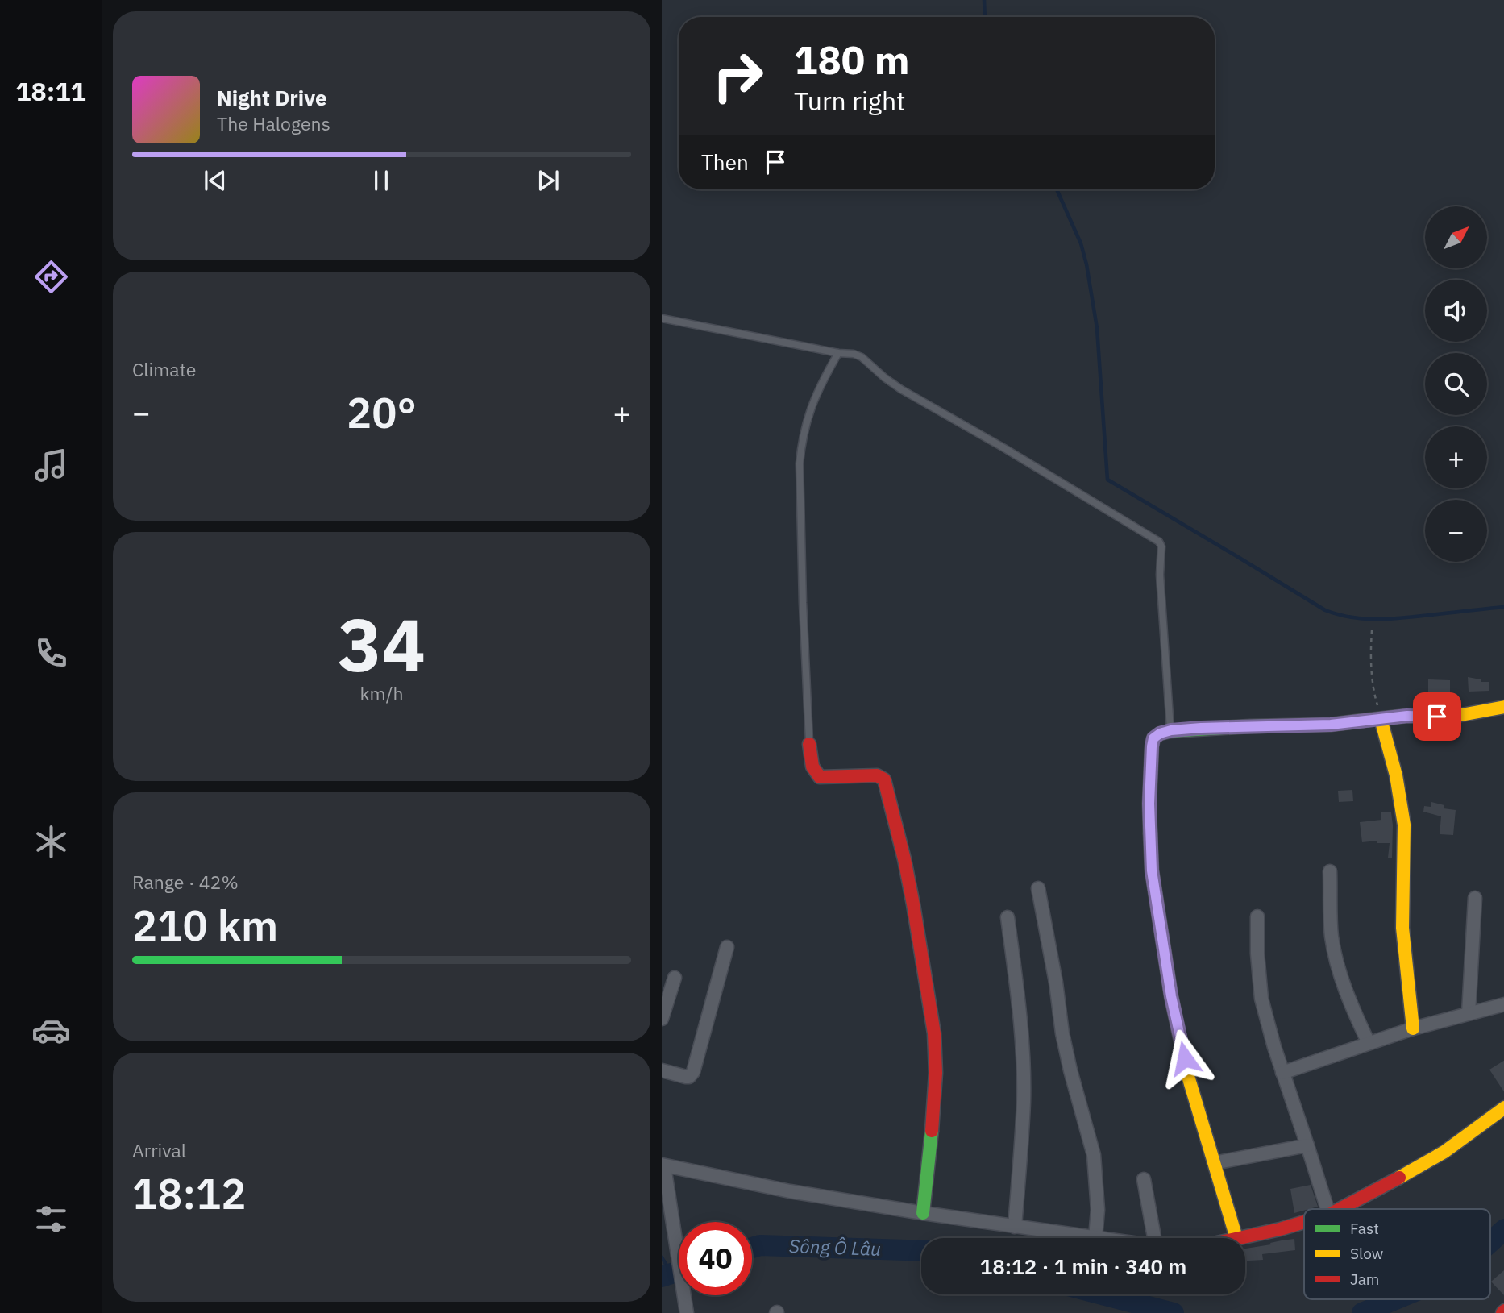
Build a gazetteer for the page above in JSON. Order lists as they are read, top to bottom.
{
  "water": ["Sông Ô Lâu"],
  "legend": ["Fast", "Slow", "Jam"],
  "north": "top right",
  "page": {
    "tabs": "18:11",
    "turn": ["180 m", "Turn right"],
    "song": ["Night Drive", "The Halogens"],
    "then": "Then",
    "map_buttons": ["+", "−"],
    "tile": [
      "Climate",
      ["34", "km/h"],
      ["Range · 42%", "210 km"],
      ["Arrival", "18:12"]
    ],
    "heat": ["−", "20°", "+"],
    "limit": "40",
    "trip": "18:12 · 1 min · 340 m"
  }
}
